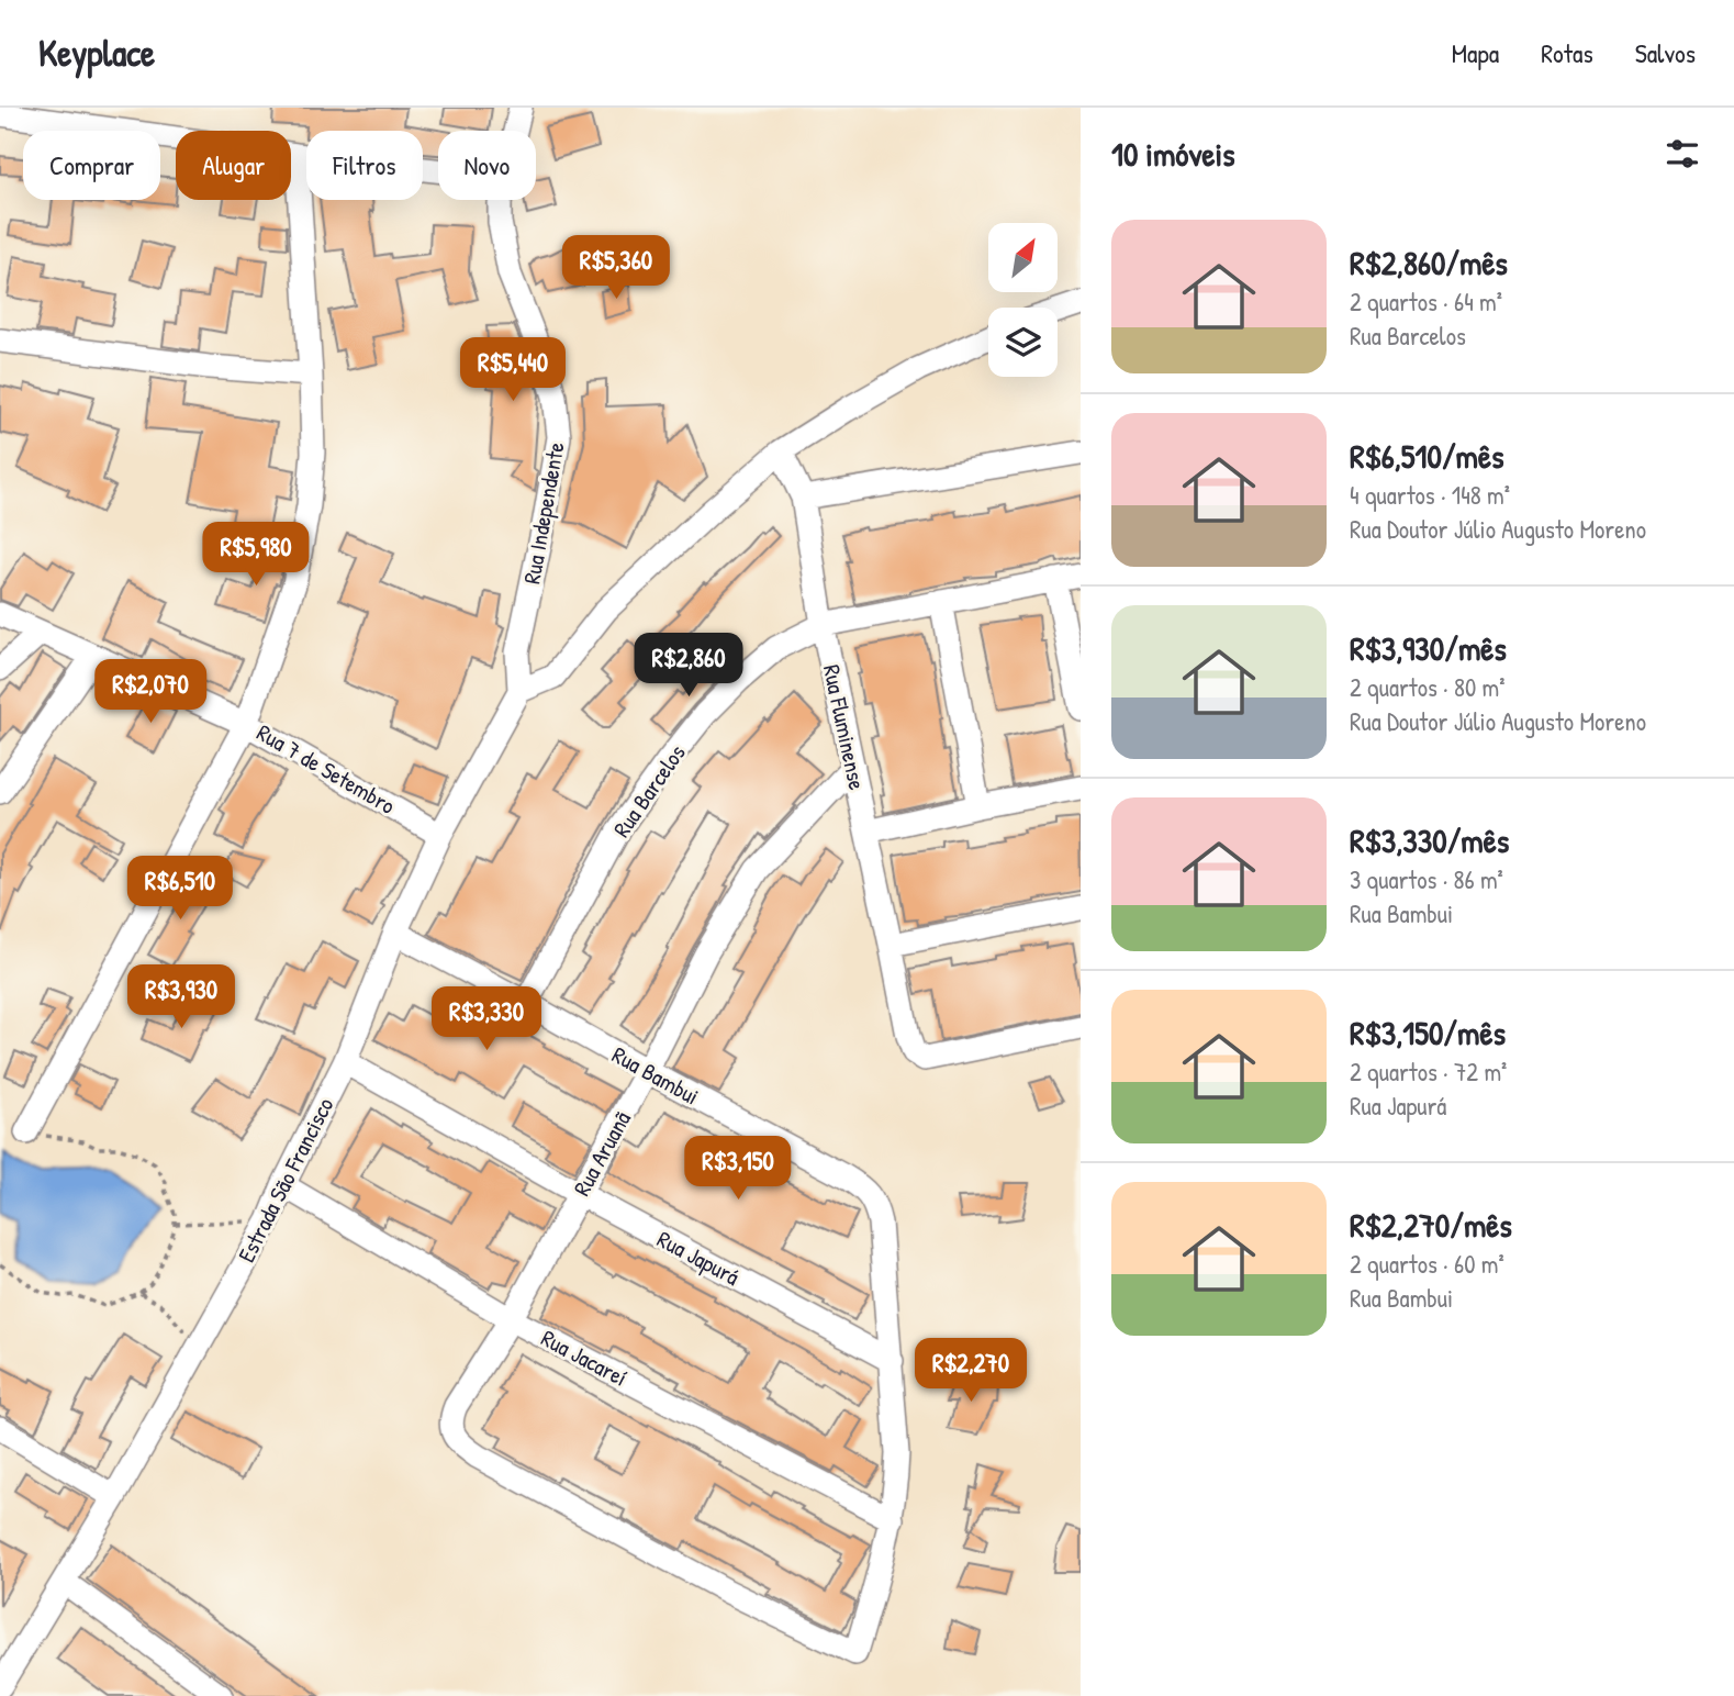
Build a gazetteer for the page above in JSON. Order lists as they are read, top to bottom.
{
  "streets": {
    "street": [
      "Rua Independente",
      "Rua Fluminense",
      "Rua 7 de Setembro",
      "Rua Barcelos",
      "Rua Bambui",
      "Rua Aruanã",
      "Estrada São Francisco",
      "Rua Japurá",
      "Rua Jacareí"
    ]
  },
  "crossings": [
    ["Rua Independente", "Estrada São Francisco"],
    ["Rua Fluminense", "Rua Barcelos"],
    ["Rua Fluminense", "Rua Aruanã"],
    ["Rua 7 de Setembro", "Estrada São Francisco"],
    ["Rua Barcelos", "Rua Bambui"],
    ["Rua Bambui", "Rua Aruanã"],
    ["Rua Bambui", "Estrada São Francisco"],
    ["Rua Bambui", "Rua Japurá"],
    ["Rua Bambui", "Rua Jacareí"],
    ["Rua Aruanã", "Rua Japurá"],
    ["Rua Aruanã", "Rua Jacareí"],
    ["Estrada São Francisco", "Rua Japurá"],
    ["Estrada São Francisco", "Rua Jacareí"]
  ],
  "north": "top right",
  "page": {
    "header": "Keyplace",
    "nav": ["Mapa", "Rotas", "Salvos"],
    "heading": "10 imóveis",
    "chip": [
      "Comprar",
      "Alugar",
      "Filtros",
      "Novo"
    ],
    "list": [
      {
        "name": "R$2,860/mês",
        "note": "2 quartos · 64 m² · Rua Barcelos"
      },
      {
        "name": "R$6,510/mês",
        "note": "4 quartos · 148 m² · Rua Doutor Júlio Augusto Moreno"
      },
      {
        "name": "R$3,930/mês",
        "note": "2 quartos · 80 m² · Rua Doutor Júlio Augusto Moreno"
      },
      {
        "name": "R$3,330/mês",
        "note": "3 quartos · 86 m² · Rua Bambui"
      },
      {
        "name": "R$3,150/mês",
        "note": "2 quartos · 72 m² · Rua Japurá"
      },
      {
        "name": "R$2,270/mês",
        "note": "2 quartos · 60 m² · Rua Bambui"
      }
    ],
    "price": [
      "R$5,360",
      "R$5,440",
      "R$5,980",
      "R$2,860",
      "R$2,070",
      "R$6,510",
      "R$3,930",
      "R$3,330",
      "R$3,150",
      "R$2,270"
    ]
  }
}
